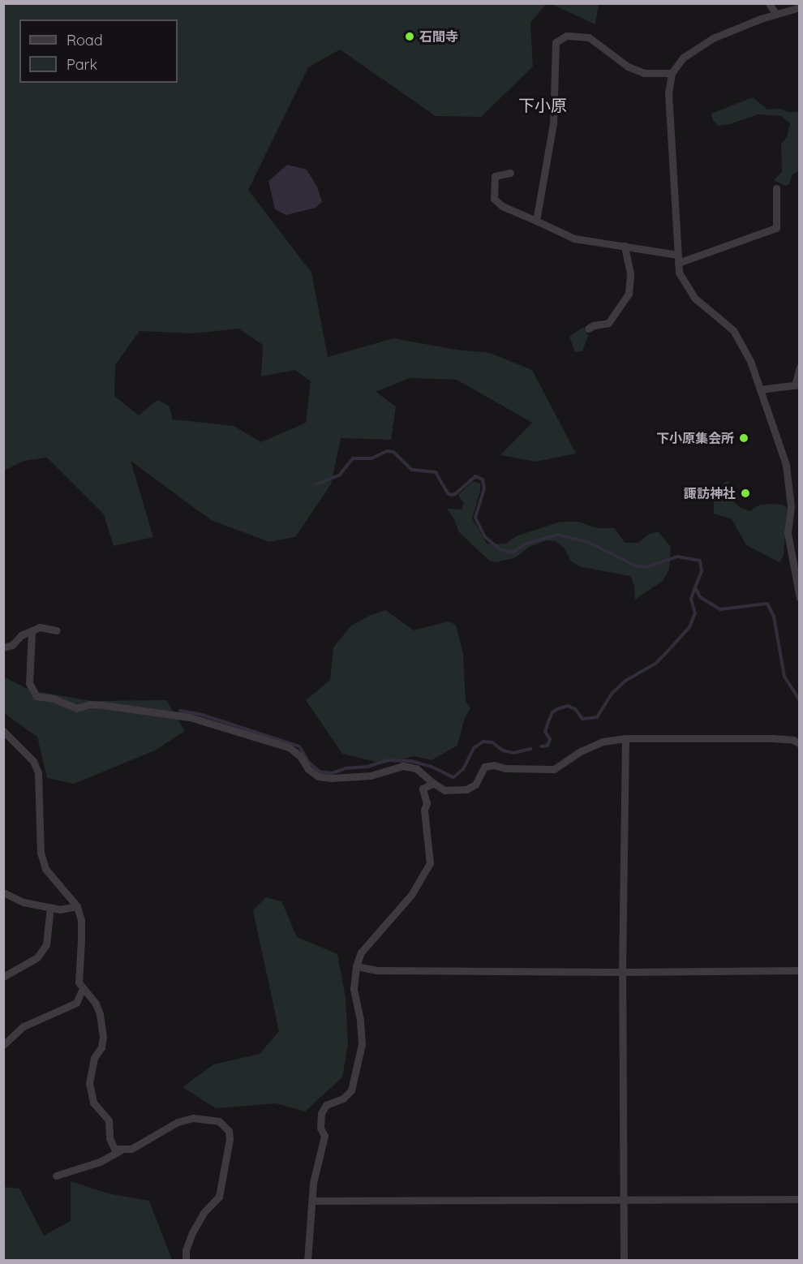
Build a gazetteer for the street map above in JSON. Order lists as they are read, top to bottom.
{
  "districts": ["下小原"],
  "places": ["石間寺", "下小原集会所", "諏訪神社"],
  "legend": ["Road", "Park"]
}
